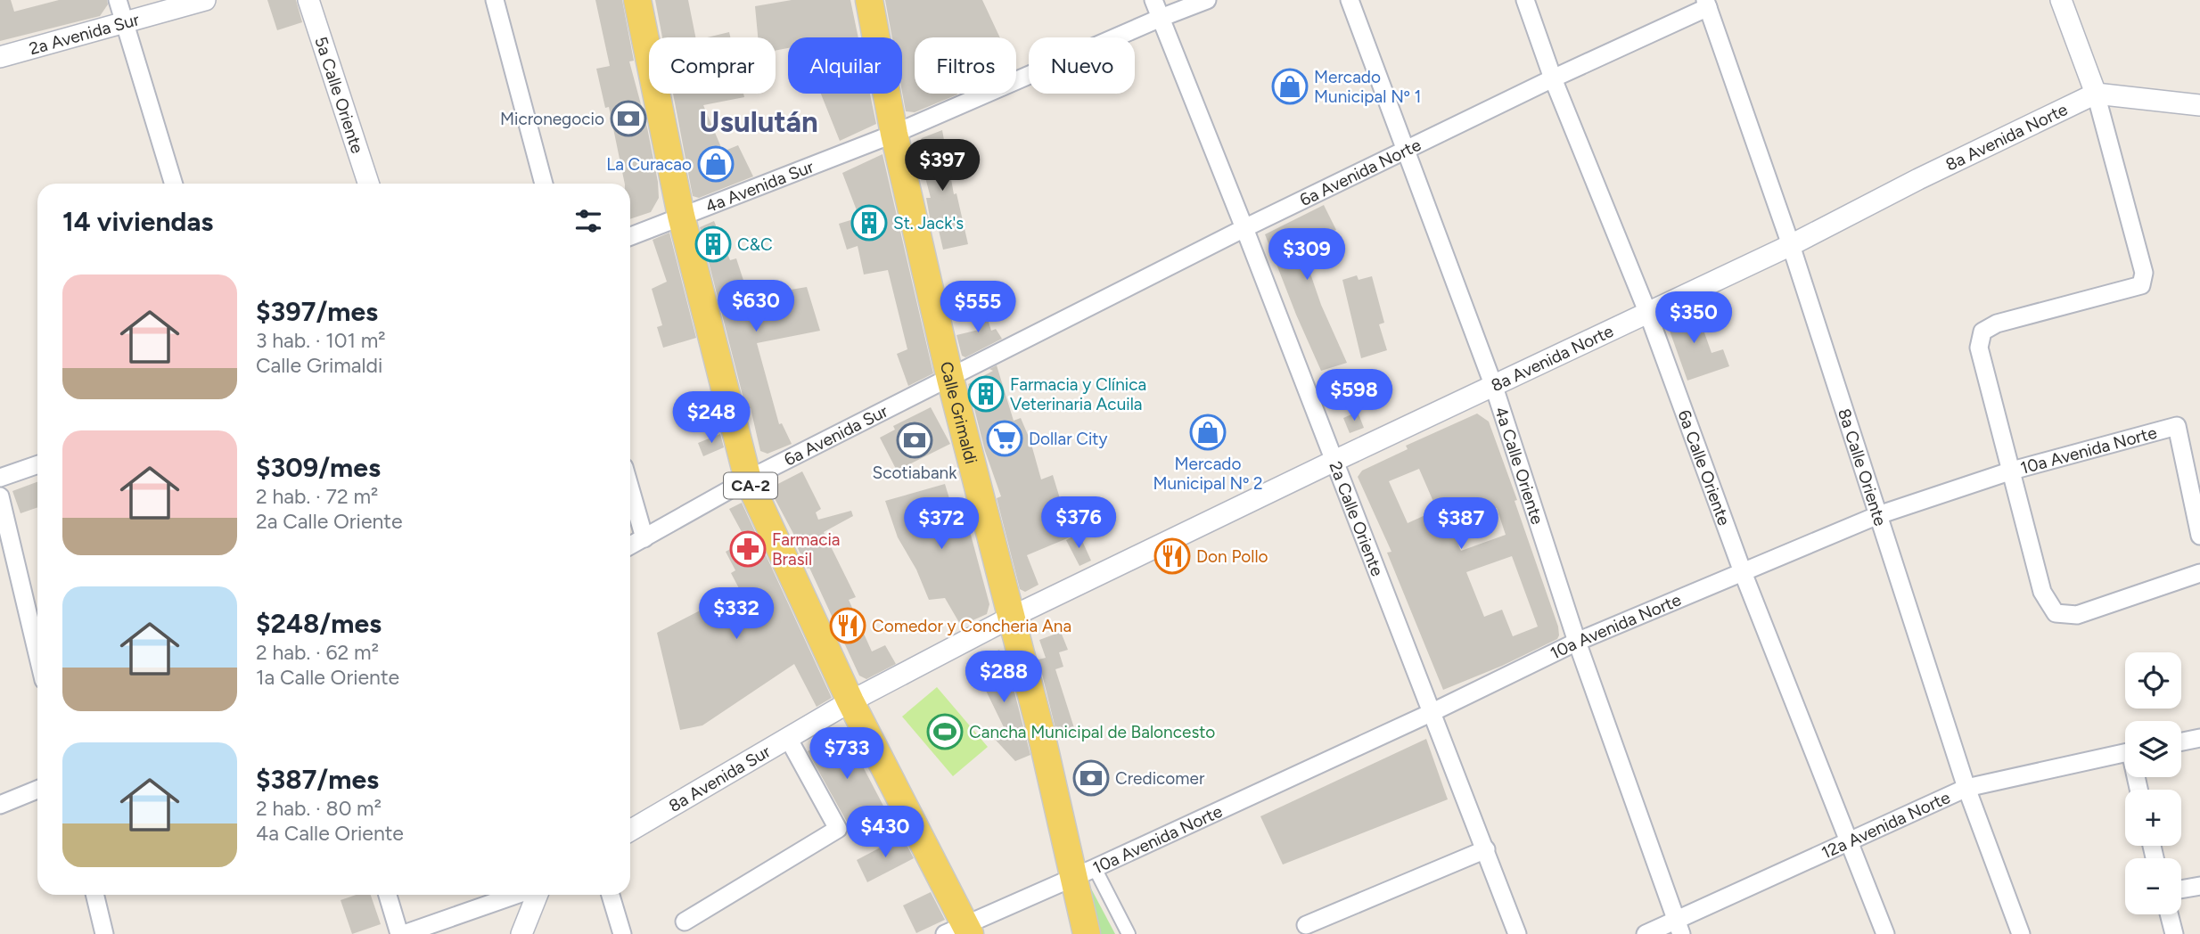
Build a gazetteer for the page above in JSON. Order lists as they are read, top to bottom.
{
  "streets": {
    "main road": ["Calle Grimaldi", "CA-2"],
    "street": [
      "2a Avenida Sur",
      "5a Calle Oriente",
      "8a Avenida Norte",
      "6a Avenida Norte",
      "4a Avenida Sur",
      "6a Avenida Sur",
      "10a Avenida Norte",
      "4a Calle Oriente",
      "6a Calle Oriente",
      "8a Calle Oriente",
      "2a Calle Oriente",
      "8a Avenida Sur",
      "12a Avenida Norte"
    ]
  },
  "crossings": [
    ["8a Avenida Norte", "Calle Grimaldi"],
    ["8a Avenida Norte", "4a Calle Oriente"],
    ["8a Avenida Norte", "6a Calle Oriente"],
    ["8a Avenida Norte", "8a Calle Oriente"],
    ["8a Avenida Norte", "2a Calle Oriente"],
    ["8a Avenida Norte", "8a Avenida Sur"],
    ["6a Avenida Norte", "Calle Grimaldi"],
    ["6a Avenida Norte", "6a Avenida Sur"],
    ["6a Avenida Norte", "4a Calle Oriente"],
    ["6a Avenida Norte", "6a Calle Oriente"],
    ["6a Avenida Norte", "8a Calle Oriente"],
    ["6a Avenida Norte", "2a Calle Oriente"],
    ["4a Avenida Sur", "Calle Grimaldi"],
    ["4a Avenida Sur", "CA-2"],
    ["4a Avenida Sur", "2a Calle Oriente"],
    ["Calle Grimaldi", "6a Avenida Sur"],
    ["Calle Grimaldi", "10a Avenida Norte"],
    ["Calle Grimaldi", "8a Avenida Sur"],
    ["6a Avenida Sur", "CA-2"],
    ["10a Avenida Norte", "4a Calle Oriente"],
    ["10a Avenida Norte", "6a Calle Oriente"],
    ["10a Avenida Norte", "8a Calle Oriente"],
    ["10a Avenida Norte", "CA-2"],
    ["10a Avenida Norte", "2a Calle Oriente"],
    ["4a Calle Oriente", "12a Avenida Norte"],
    ["6a Calle Oriente", "12a Avenida Norte"],
    ["8a Calle Oriente", "12a Avenida Norte"],
    ["CA-2", "8a Avenida Sur"]
  ],
  "districts": ["Usulután"],
  "places": {
    "shop": ["Mercado Municipal Nº 1", "La Curacao", "Mercado Municipal Nº 2"],
    "bank": ["Micronegocio", "Scotiabank", "Credicomer"],
    "building": ["St. Jack's", "C&C", "Farmacia y Clínica Veterinaria Acuila"],
    "supermarket": ["Dollar City"],
    "pharmacy": ["Farmacia Brasil"],
    "restaurant": ["Don Pollo", "Comedor y Concheria Ana"],
    "sports": ["Cancha Municipal de Baloncesto"]
  },
  "page": {
    "chip": [
      "Comprar",
      "Alquilar",
      "Filtros",
      "Nuevo"
    ],
    "price": [
      "$397",
      "$309",
      "$630",
      "$555",
      "$350",
      "$598",
      "$248",
      "$376",
      "$372",
      "$387",
      "$332",
      "$288",
      "$733",
      "$430"
    ],
    "heading": "14 viviendas",
    "list": [
      {
        "name": "$397/mes",
        "note": "3 hab. · 101 m² · Calle Grimaldi"
      },
      {
        "name": "$309/mes",
        "note": "2 hab. · 72 m² · 2a Calle Oriente"
      },
      {
        "name": "$248/mes",
        "note": "2 hab. · 62 m² · 1a Calle Oriente"
      },
      {
        "name": "$387/mes",
        "note": "2 hab. · 80 m² · 4a Calle Oriente"
      }
    ],
    "map_buttons": ["+", "−"]
  }
}
